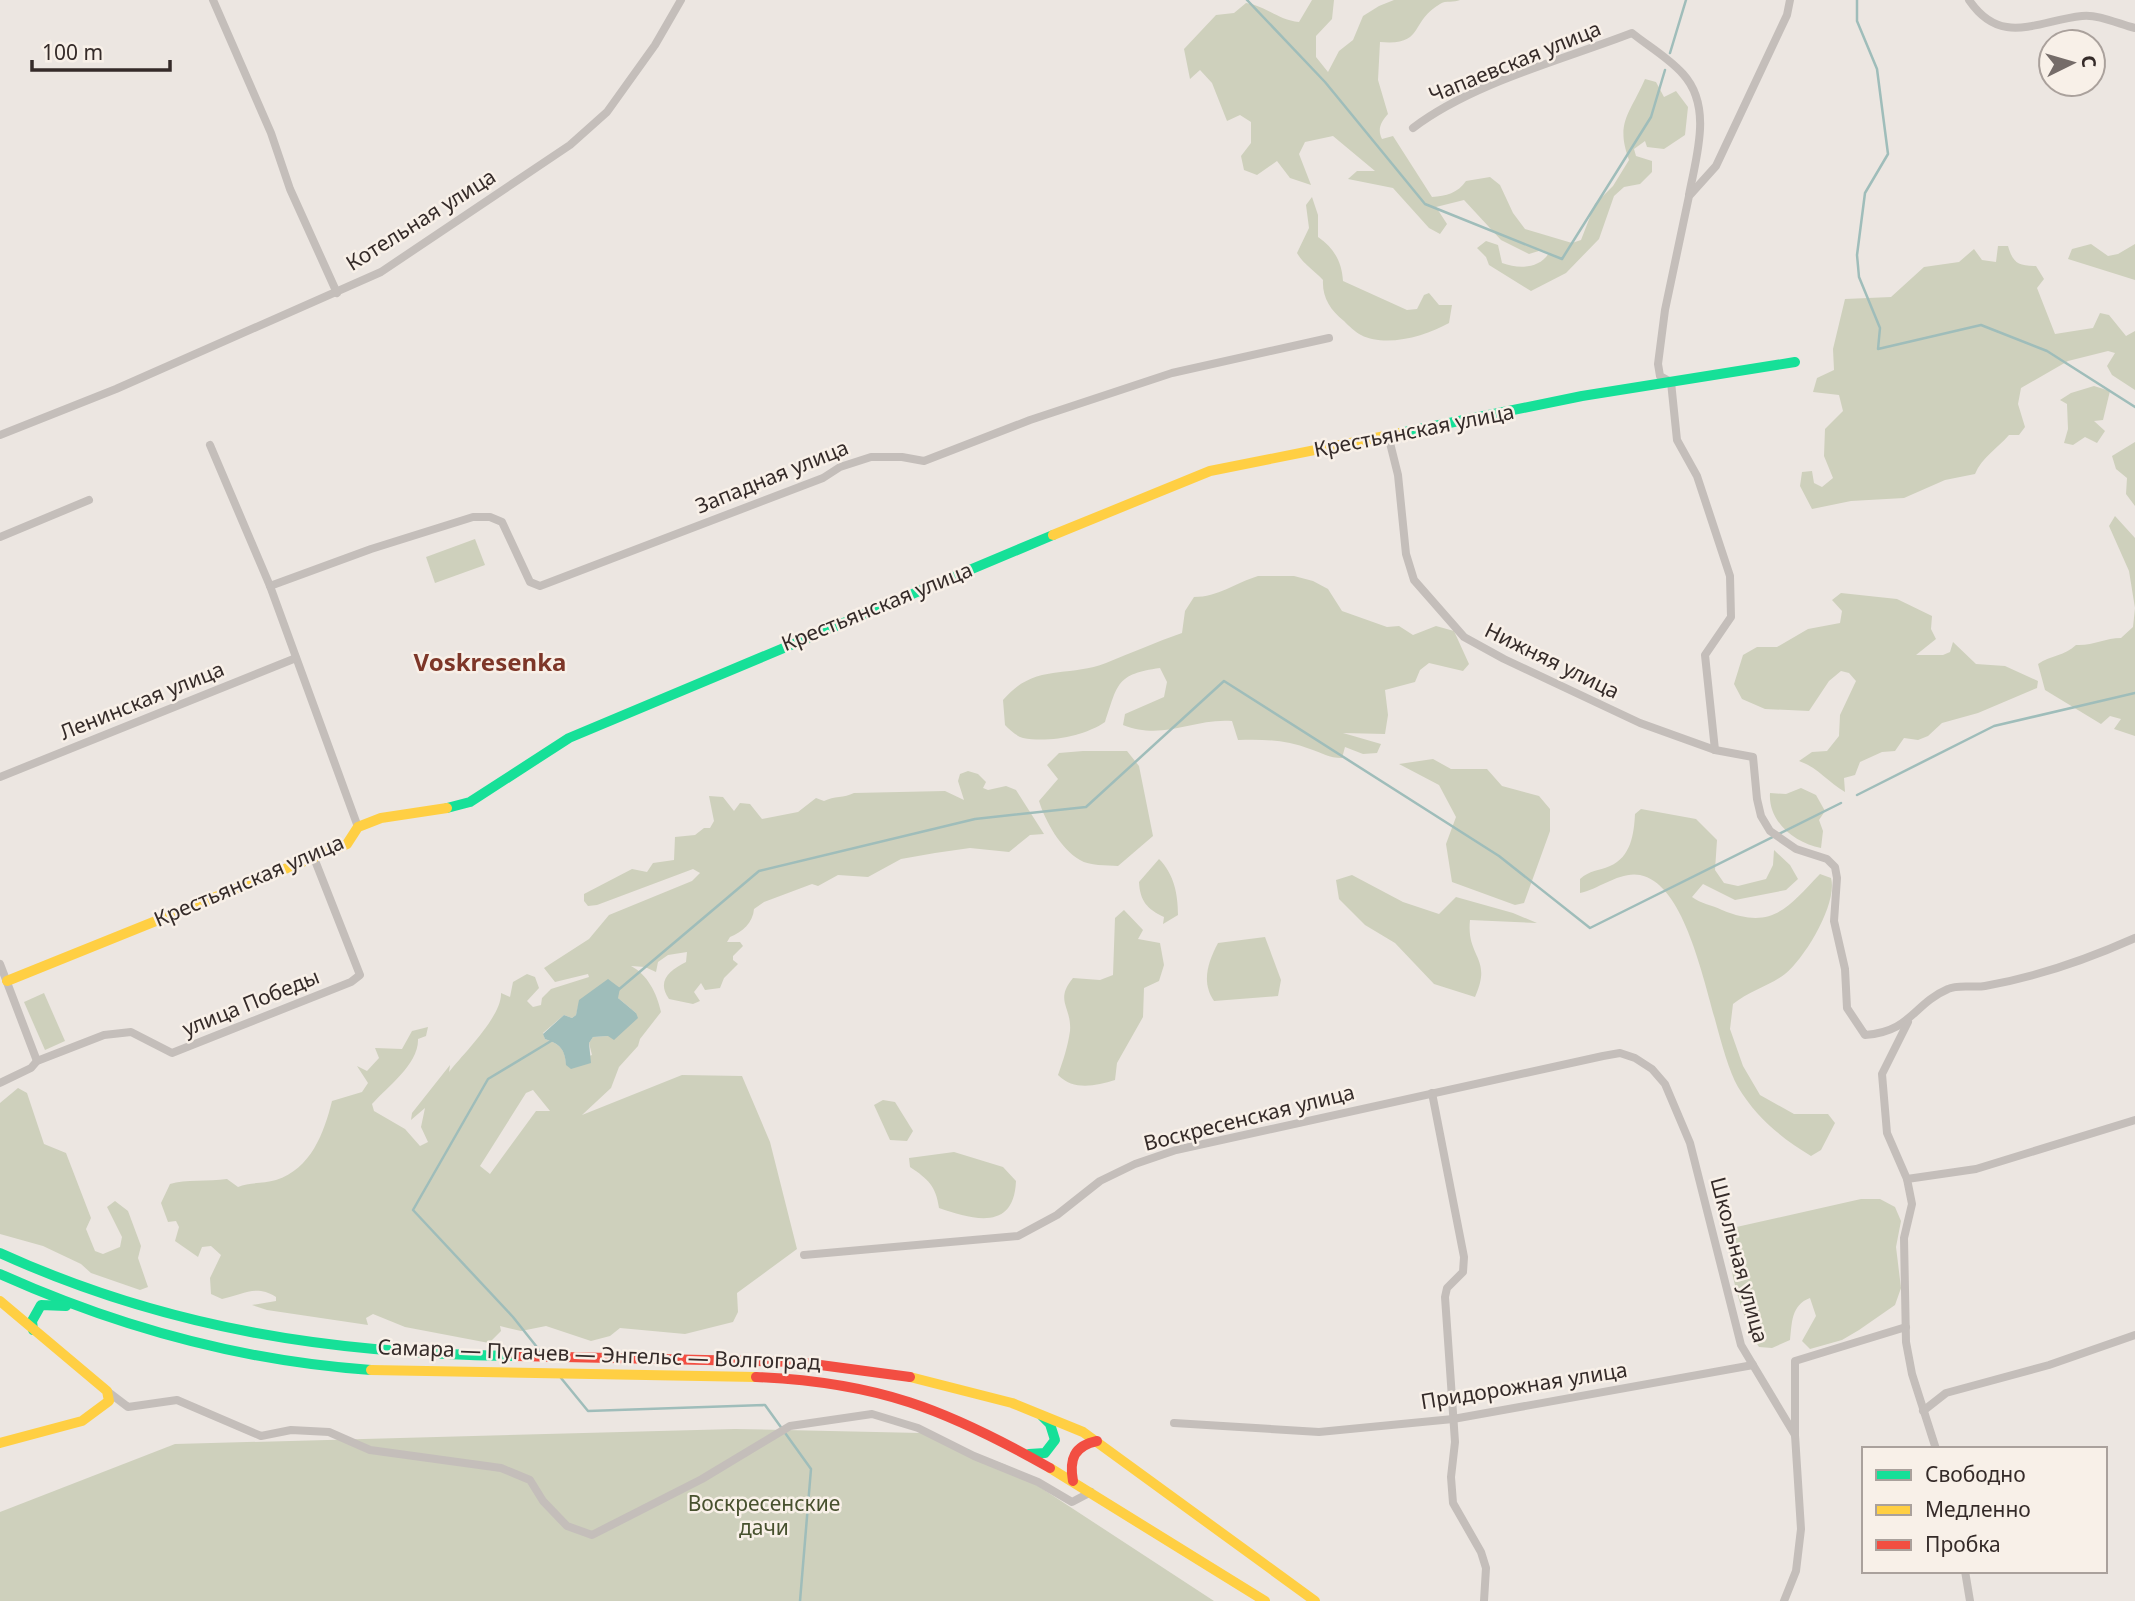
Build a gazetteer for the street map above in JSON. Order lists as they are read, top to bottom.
{
  "streets": {
    "main road": ["Крестьянская улица", "Самара — Пугачев — Энгельс — Волгоград"],
    "street": [
      "Чапаевская улица",
      "Котельная улица",
      "Западная улица",
      "Нижняя улица",
      "Ленинская улица",
      "улица Победы",
      "Воскресенская улица",
      "Школьная улица",
      "Придорожная улица"
    ]
  },
  "crossings": [
    ["Крестьянская улица", "Нижняя улица"],
    ["Крестьянская улица", "улица Победы"],
    ["Воскресенская улица", "Школьная улица"],
    ["Школьная улица", "Придорожная улица"]
  ],
  "districts": ["Voskresenka"],
  "parks": ["Воскресенские дачи"],
  "legend": ["Свободно", "Медленно", "Пробка"],
  "scale_bar": "100 m",
  "north": "right"
}
